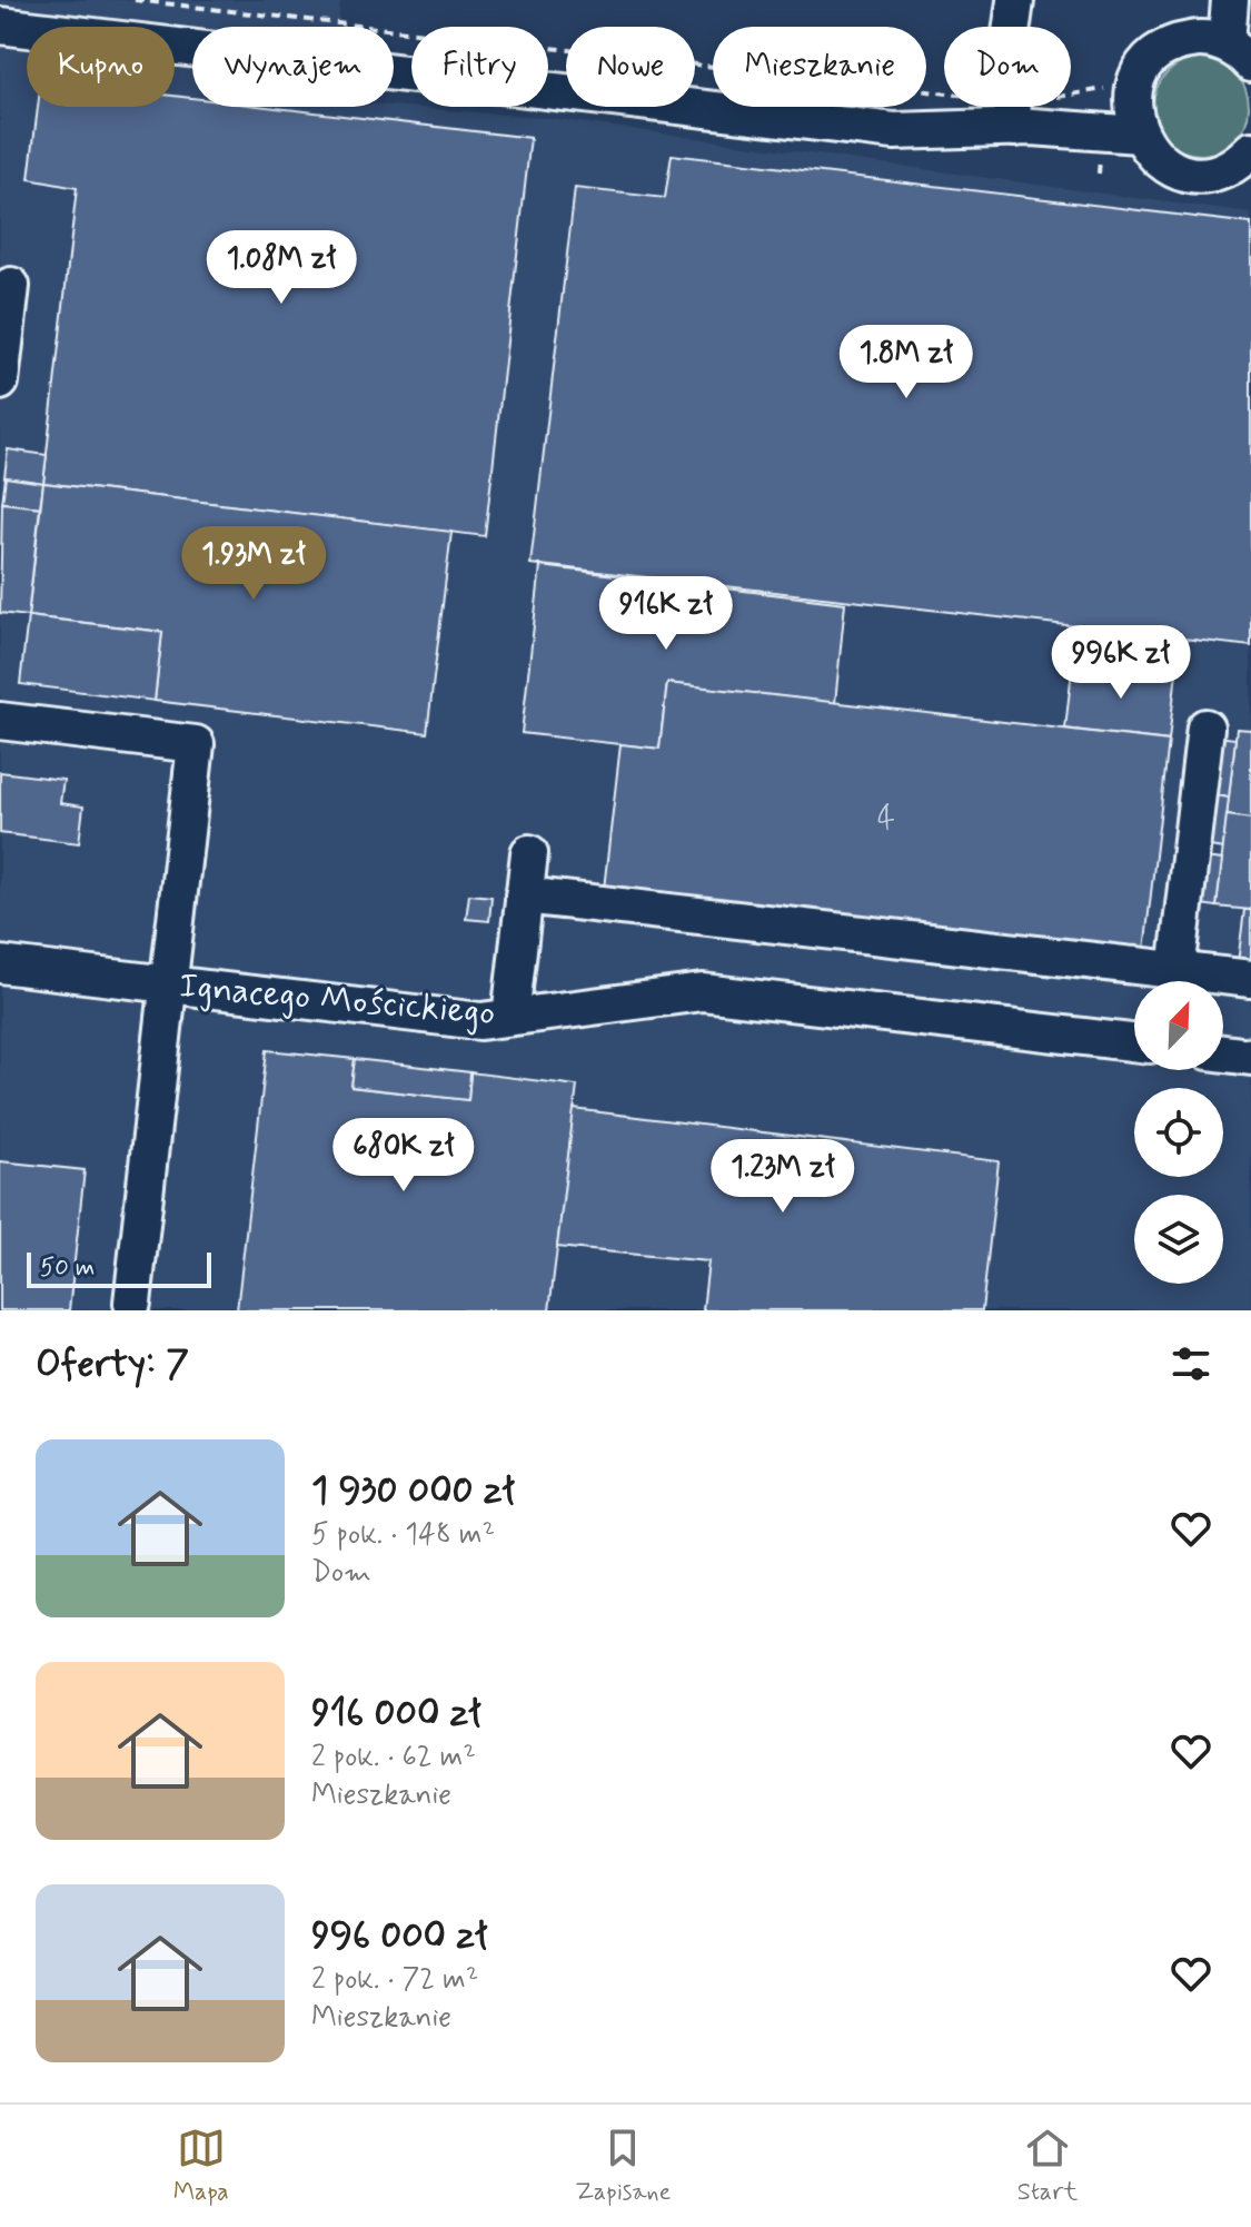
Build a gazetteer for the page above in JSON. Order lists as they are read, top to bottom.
{
  "streets": {
    "street": ["Ignacego Mościckiego"]
  },
  "house_numbers": ["4"],
  "scale_bar": "50 m",
  "north": "top right",
  "page": {
    "chip": [
      "Kupno",
      "Wynajem",
      "Filtry",
      "Nowe",
      "Mieszkanie",
      "Dom"
    ],
    "price": [
      "1.08M zł",
      "1.8M zł",
      "1.93M zł",
      "916K zł",
      "996K zł",
      "680K zł",
      "1.23M zł"
    ],
    "scale": "50 m",
    "heading": "Oferty: 7",
    "list": [
      {
        "name": "1 930 000 zł",
        "note": "5 pok. · 148 m² · Dom"
      },
      {
        "name": "916 000 zł",
        "note": "2 pok. · 62 m² · Mieszkanie"
      },
      {
        "name": "996 000 zł",
        "note": "2 pok. · 72 m² · Mieszkanie"
      }
    ],
    "tabs": ["Mapa", "Zapisane", "Start"]
  }
}
